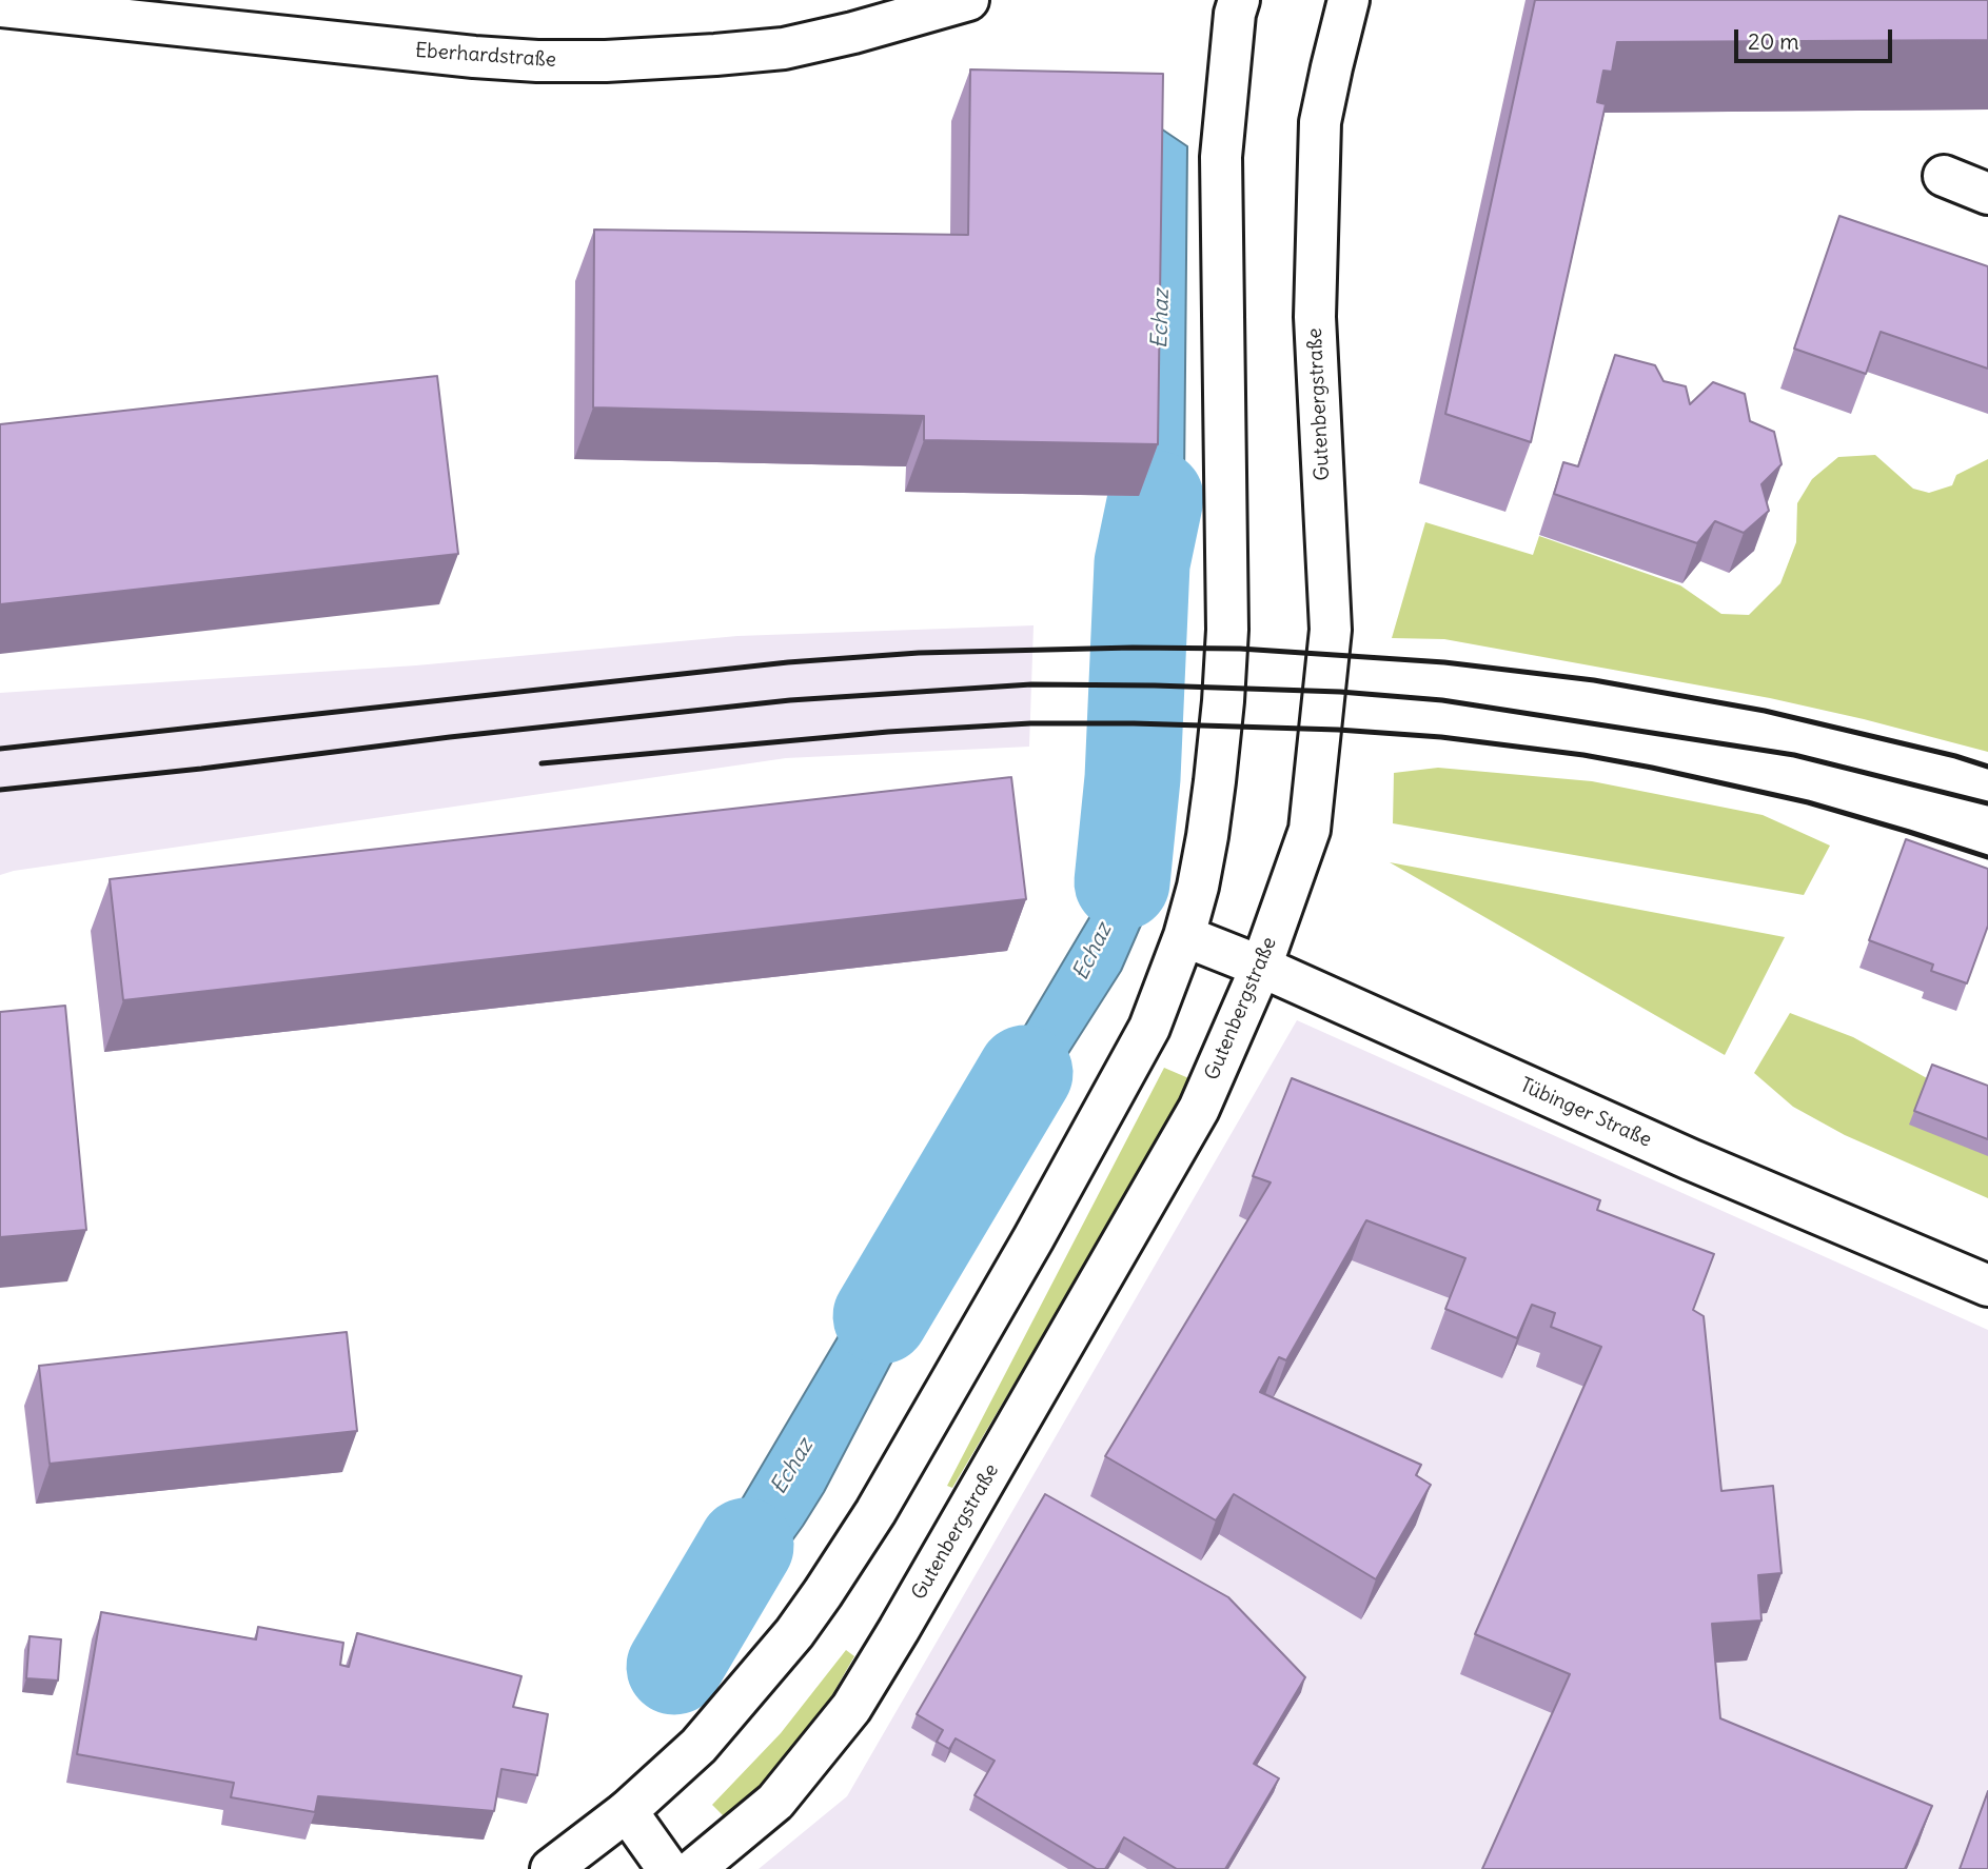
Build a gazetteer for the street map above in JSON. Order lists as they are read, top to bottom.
{
  "streets": {
    "main road": ["Eberhardstraße", "Gutenbergstraße", "Tübinger Straße"]
  },
  "crossings": [
    ["Gutenbergstraße", "Tübinger Straße"]
  ],
  "water": ["Echaz"],
  "scale_bar": "20 m"
}
